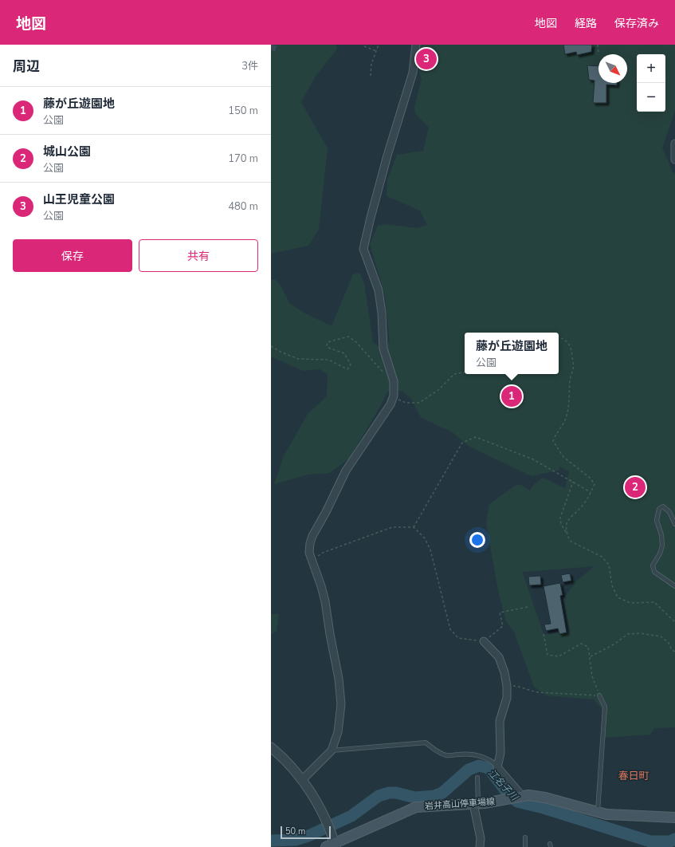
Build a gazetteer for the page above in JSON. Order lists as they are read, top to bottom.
{
  "streets": {
    "main road": ["岩井高山停車場線"]
  },
  "districts": ["春日町"],
  "water": ["江名子川"],
  "scale_bar": "50 m",
  "north": "bottom right",
  "page": {
    "header": "地図",
    "nav": ["地図", "経路", "保存済み"],
    "heading": ["周辺", "3件"],
    "pins": ["3", "1", "2"],
    "map_buttons": ["+", "−"],
    "list": [
      {
        "mark": "1",
        "name": "藤が丘遊園地",
        "note": "公園",
        "value": "150 m"
      },
      {
        "mark": "2",
        "name": "城山公園",
        "note": "公園",
        "value": "170 m"
      },
      {
        "mark": "3",
        "name": "山王児童公園",
        "note": "公園",
        "value": "480 m"
      }
    ],
    "buttons": ["保存", "共有"],
    "popup": ["藤が丘遊園地", "公園"],
    "scale": "50 m"
  }
}
